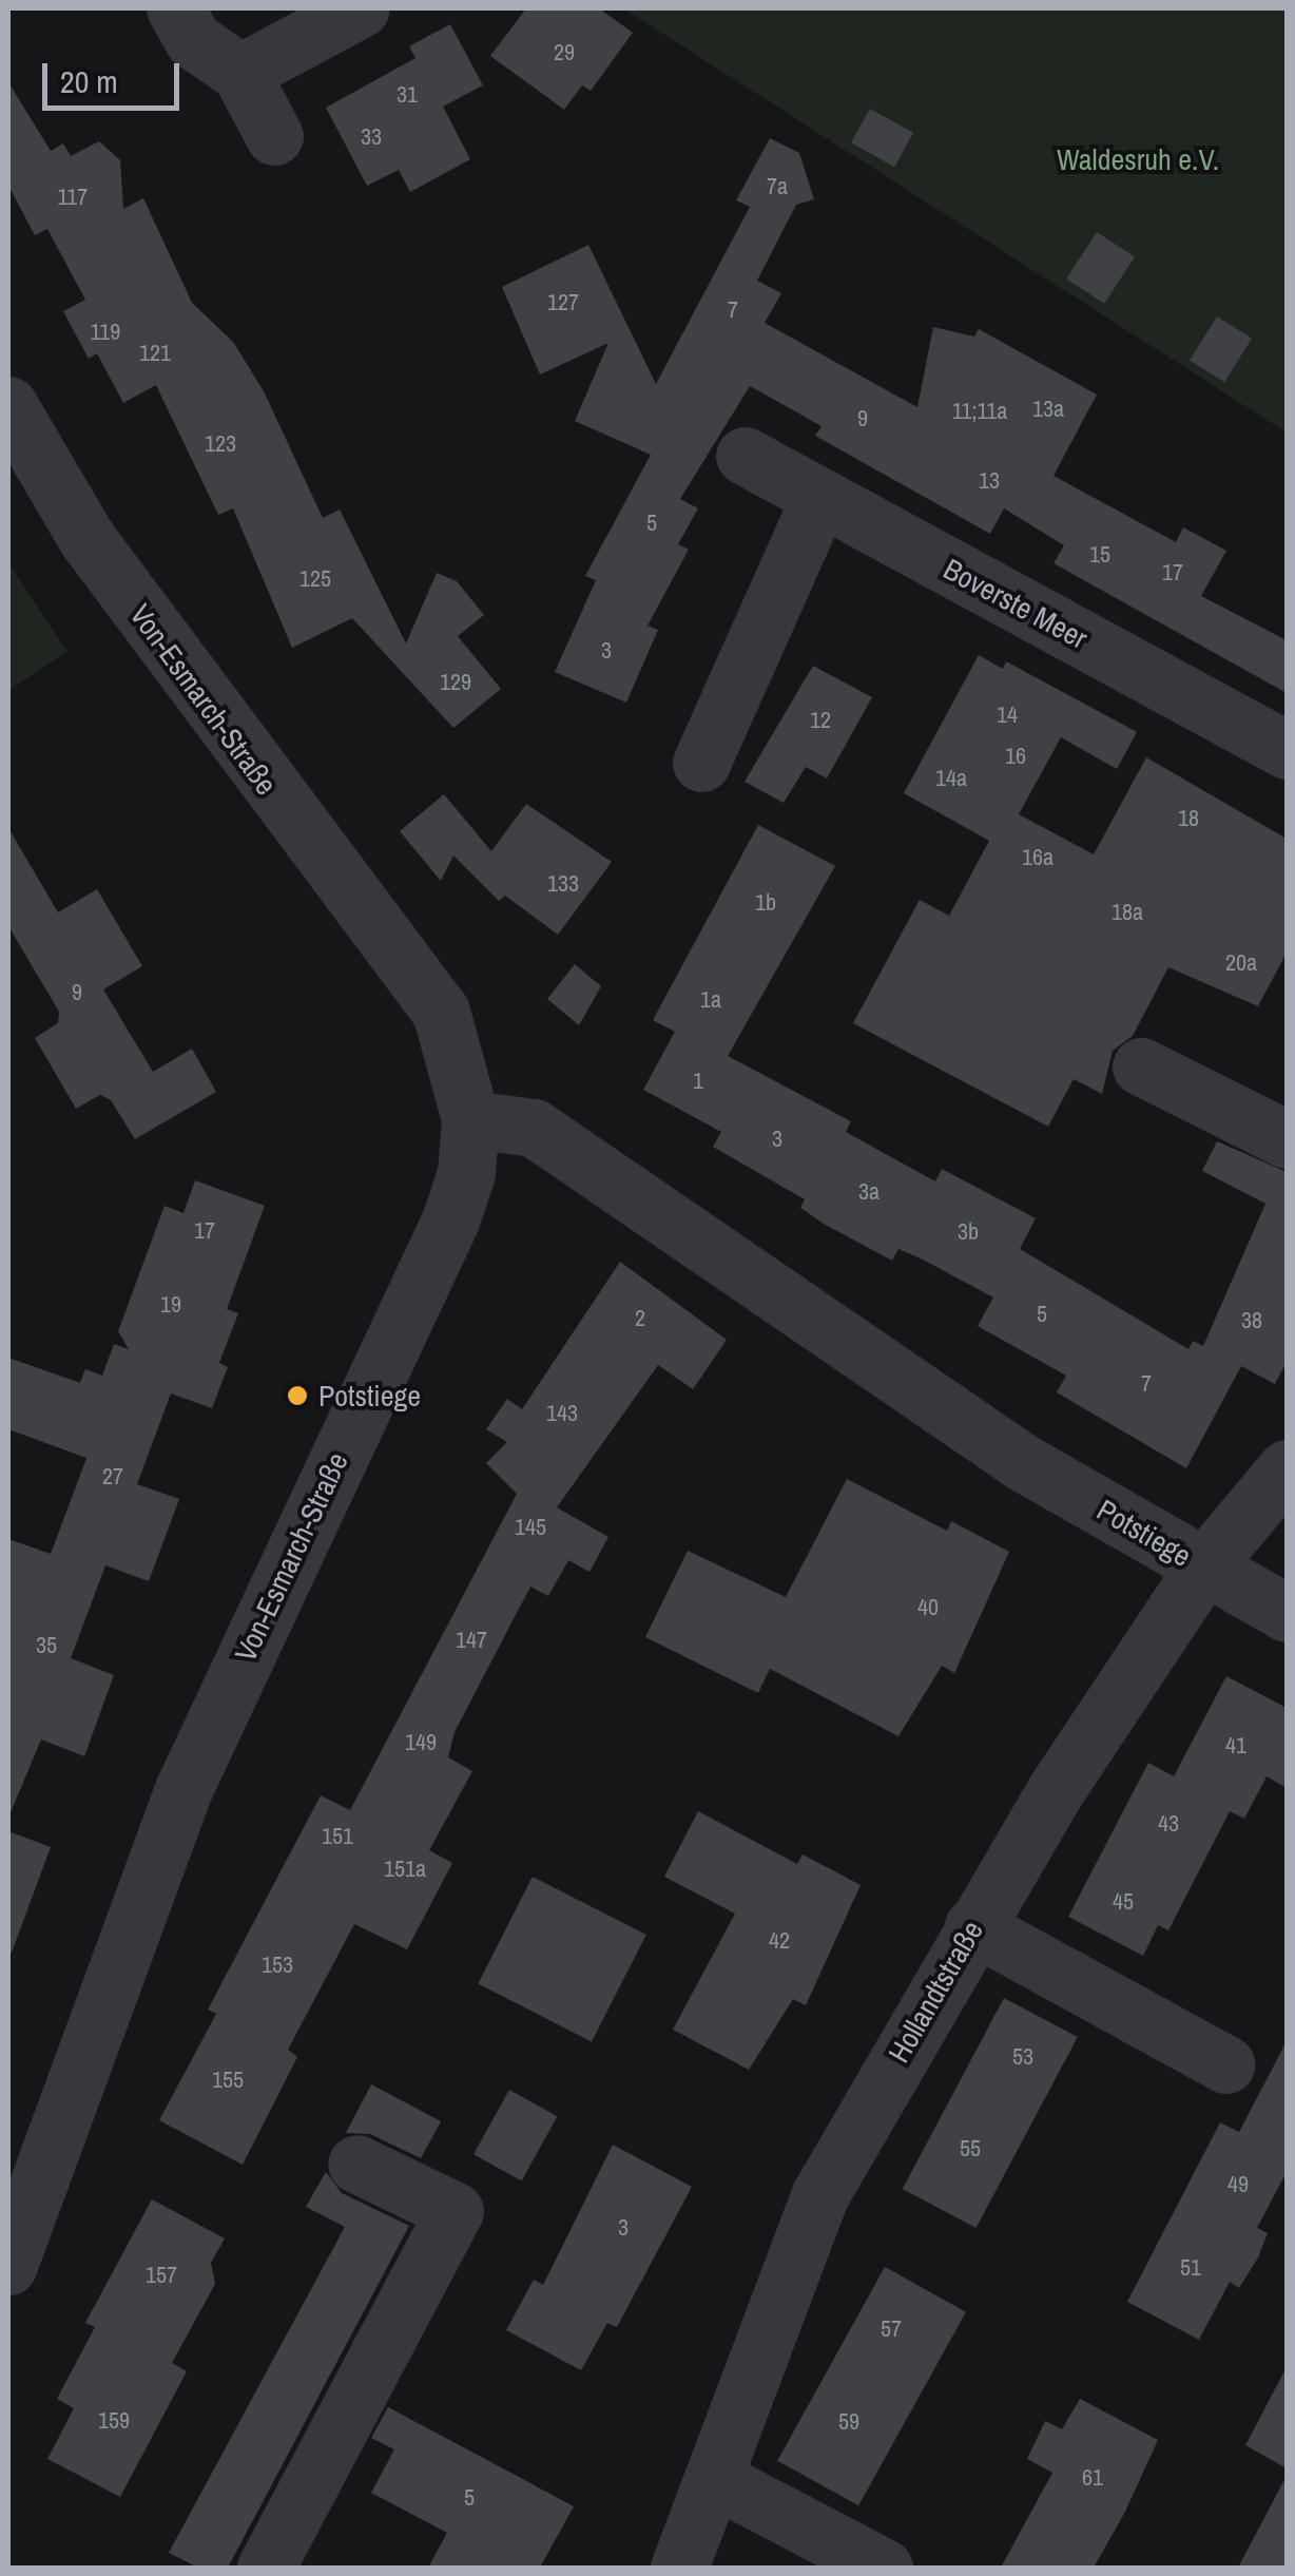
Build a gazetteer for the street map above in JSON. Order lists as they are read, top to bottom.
{
  "streets": {
    "street": [
      "Boverste Meer",
      "Von-Esmarch-Straße",
      "Potstiege",
      "Hollandtstraße"
    ]
  },
  "crossings": [
    ["Von-Esmarch-Straße", "Potstiege"],
    ["Potstiege", "Hollandtstraße"]
  ],
  "parks": ["Waldesruh e.V."],
  "places": ["Potstiege"],
  "house_numbers": [
    "29",
    "31",
    "33",
    "7a",
    "117",
    "127",
    "7",
    "119",
    "121",
    "13a",
    "11;11a",
    "9",
    "123",
    "13",
    "5",
    "15",
    "17",
    "125",
    "3",
    "129",
    "14",
    "12",
    "16",
    "14a",
    "18",
    "16a",
    "133",
    "1b",
    "18a",
    "20a",
    "9",
    "1a",
    "1",
    "3",
    "3a",
    "17",
    "3b",
    "19",
    "5",
    "2",
    "38",
    "7",
    "143",
    "27",
    "145",
    "40",
    "147",
    "35",
    "149",
    "41",
    "43",
    "151",
    "151a",
    "45",
    "42",
    "153",
    "53",
    "155",
    "55",
    "49",
    "3",
    "51",
    "157",
    "57",
    "159",
    "59",
    "61",
    "5"
  ],
  "scale_bar": "20 m"
}
